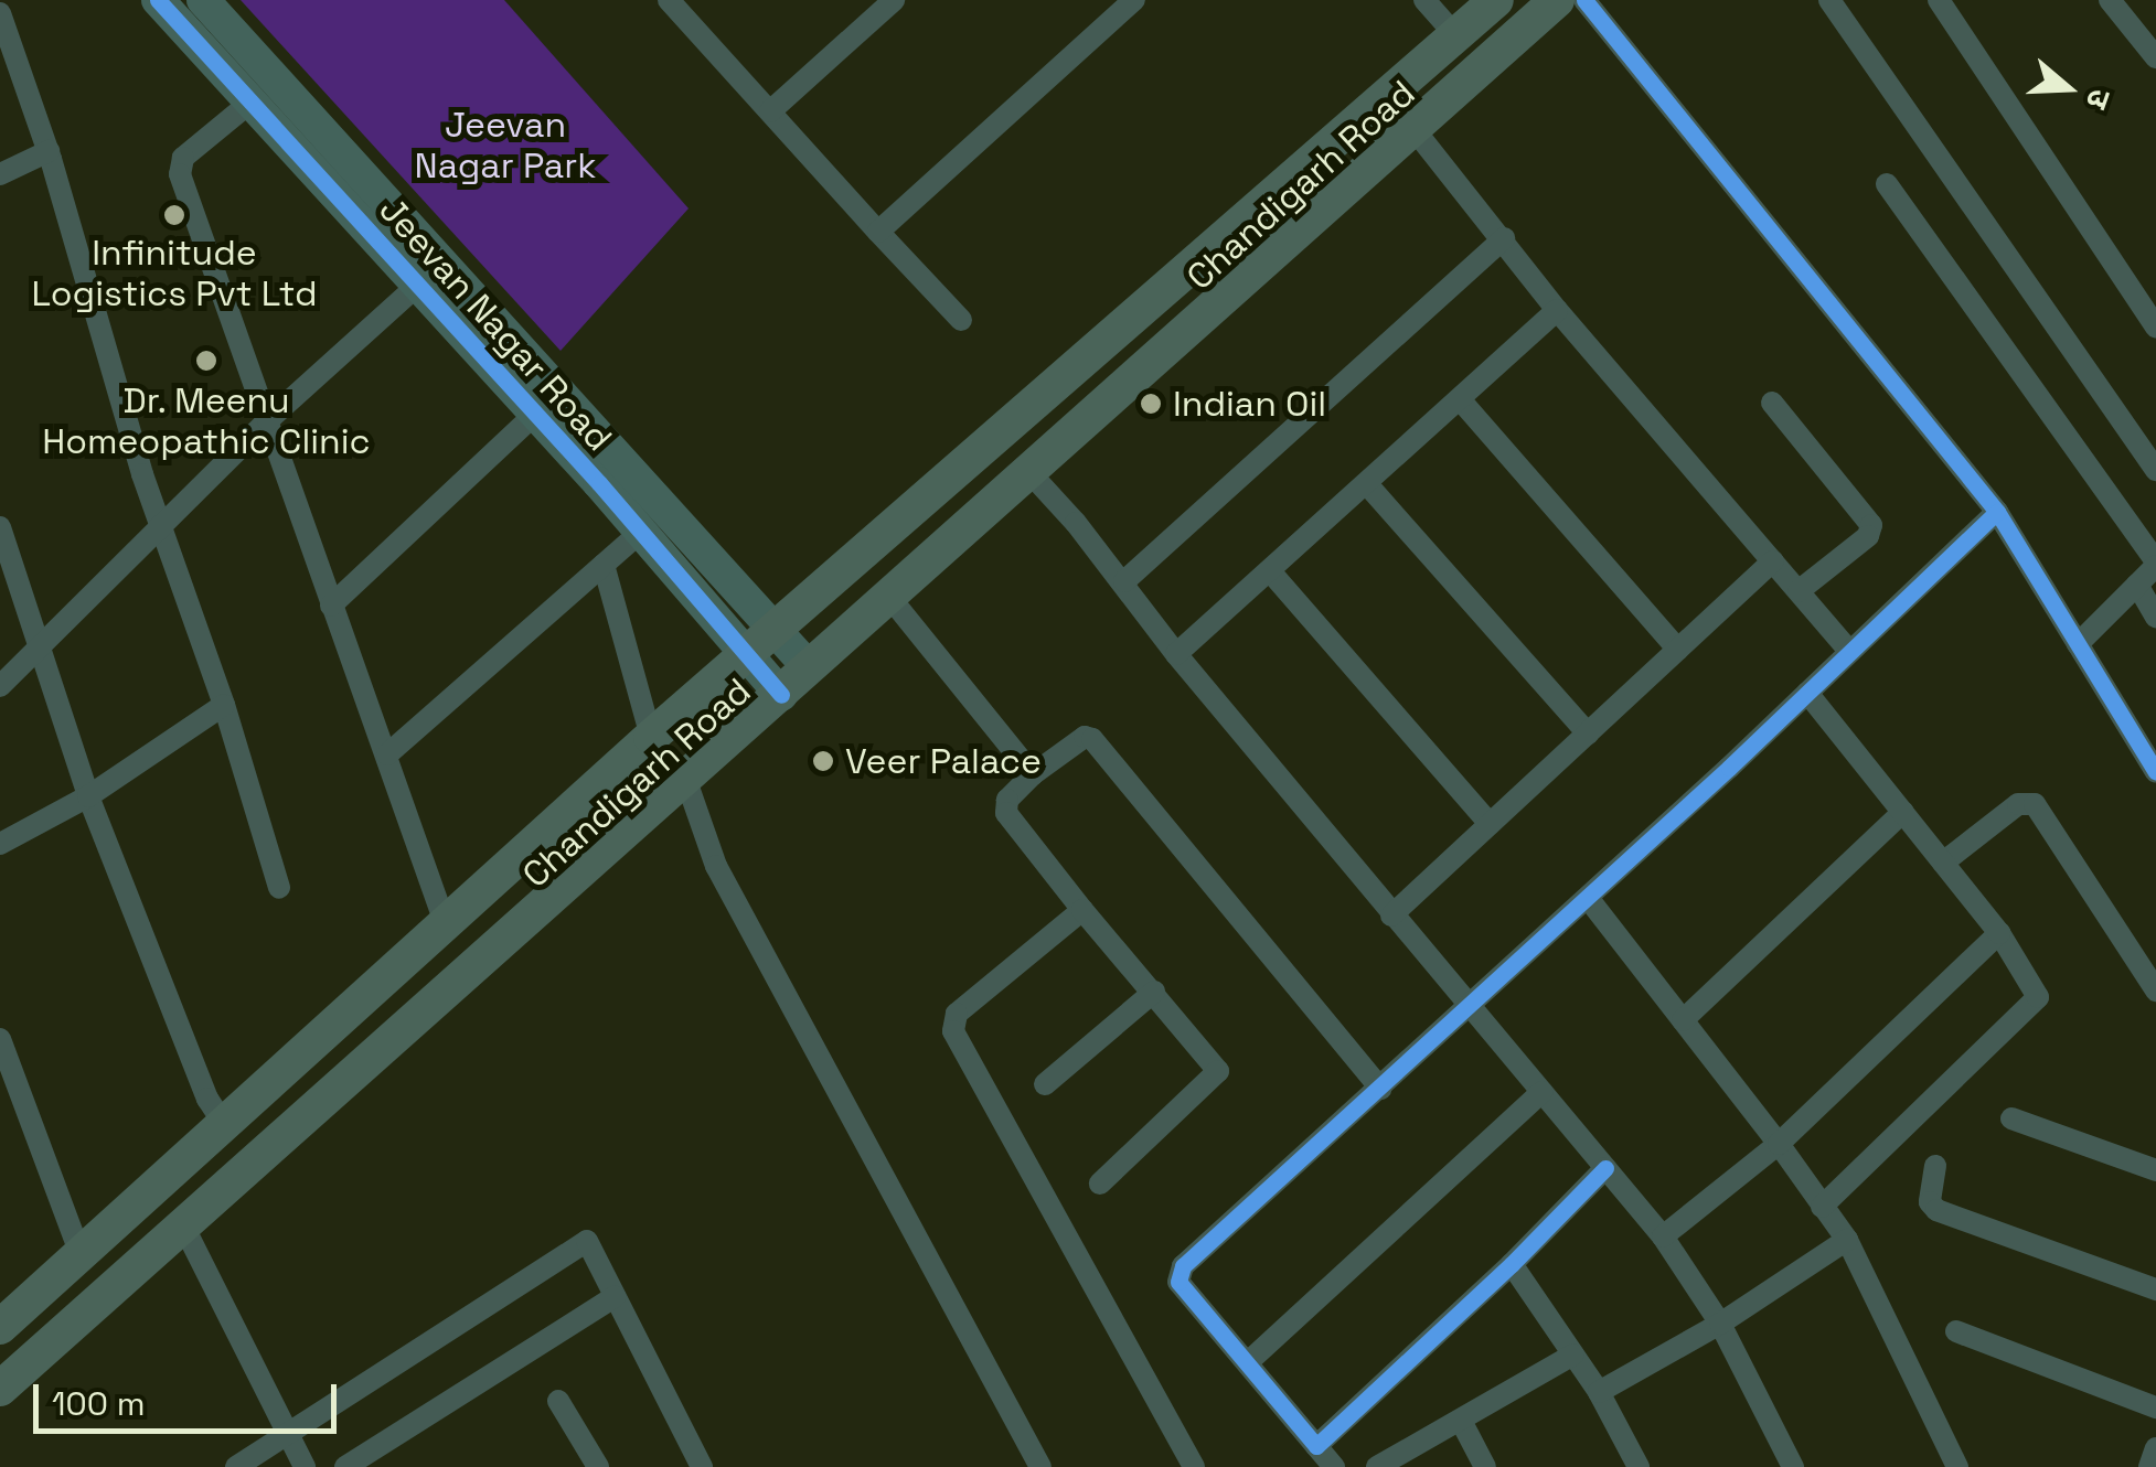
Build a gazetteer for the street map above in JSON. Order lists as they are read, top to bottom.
{
  "streets": {
    "main road": ["Chandigarh Road"],
    "street": ["Jeevan Nagar Road"]
  },
  "crossings": [
    ["Chandigarh Road", "Jeevan Nagar Road"]
  ],
  "parks": ["Jeevan Nagar Park"],
  "places": [
    "Infinitude Logistics Pvt Ltd",
    "Dr. Meenu Homeopathic Clinic",
    "Indian Oil",
    "Veer Palace"
  ],
  "scale_bar": "100 m",
  "north": "right"
}
